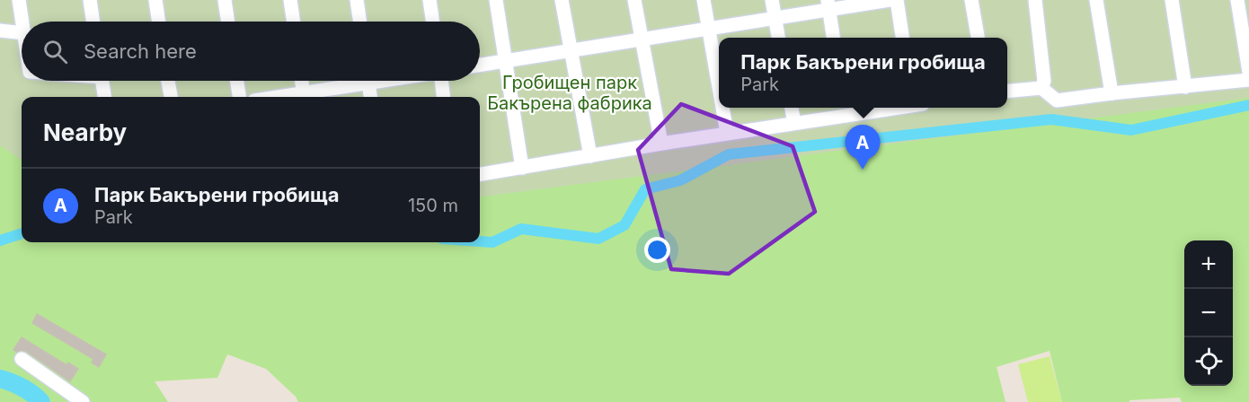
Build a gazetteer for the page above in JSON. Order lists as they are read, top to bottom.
{
  "parks": ["Гробищен парк Бакърена фабрика"],
  "page": {
    "search": "Search here",
    "popup": ["Парк Бакърени гробища", "Park"],
    "heading": "Nearby",
    "pins": "A",
    "list": [
      {
        "mark": "A",
        "name": "Парк Бакърени гробища",
        "note": "Park",
        "value": "150 m"
      }
    ],
    "map_buttons": ["+", "−"]
  }
}
